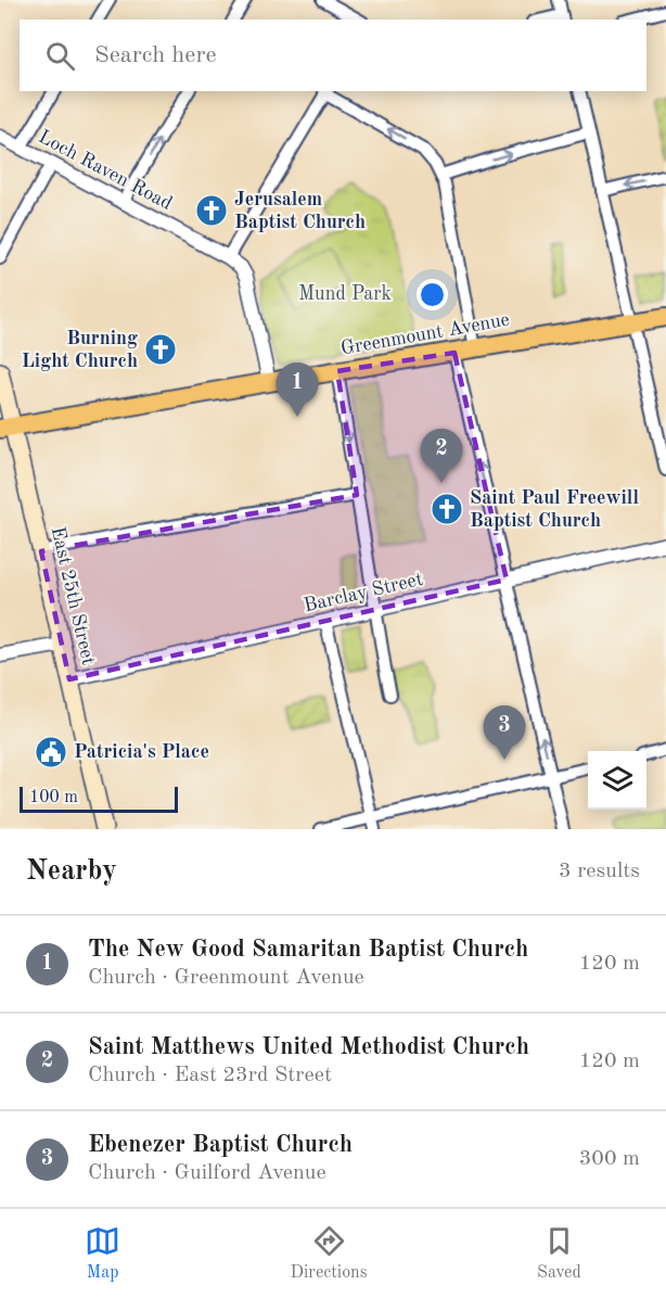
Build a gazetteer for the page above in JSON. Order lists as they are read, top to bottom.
{
  "streets": {
    "main road": ["Greenmount Avenue", "East 25th Street"],
    "street": ["Loch Raven Road", "Barclay Street"]
  },
  "crossings": [
    ["Greenmount Avenue", "East 25th Street"],
    ["Barclay Street", "East 25th Street"]
  ],
  "parks": ["Mund Park"],
  "places": {
    "church": ["Jerusalem Baptist Church", "Burning Light Church", "Saint Paul Freewill Baptist Church"],
    "public building": ["Patricia's Place"]
  },
  "scale_bar": "100 m",
  "page": {
    "search": "Search here",
    "pins": ["1", "2", "3"],
    "scale": "100 m",
    "heading": ["Nearby", "3 results"],
    "list": [
      {
        "mark": "1",
        "name": "The New Good Samaritan Baptist Church",
        "note": "Church · Greenmount Avenue",
        "value": "120 m"
      },
      {
        "mark": "2",
        "name": "Saint Matthews United Methodist Church",
        "note": "Church · East 23rd Street",
        "value": "120 m"
      },
      {
        "mark": "3",
        "name": "Ebenezer Baptist Church",
        "note": "Church · Guilford Avenue",
        "value": "300 m"
      }
    ],
    "nav": ["Map", "Directions", "Saved"]
  }
}
